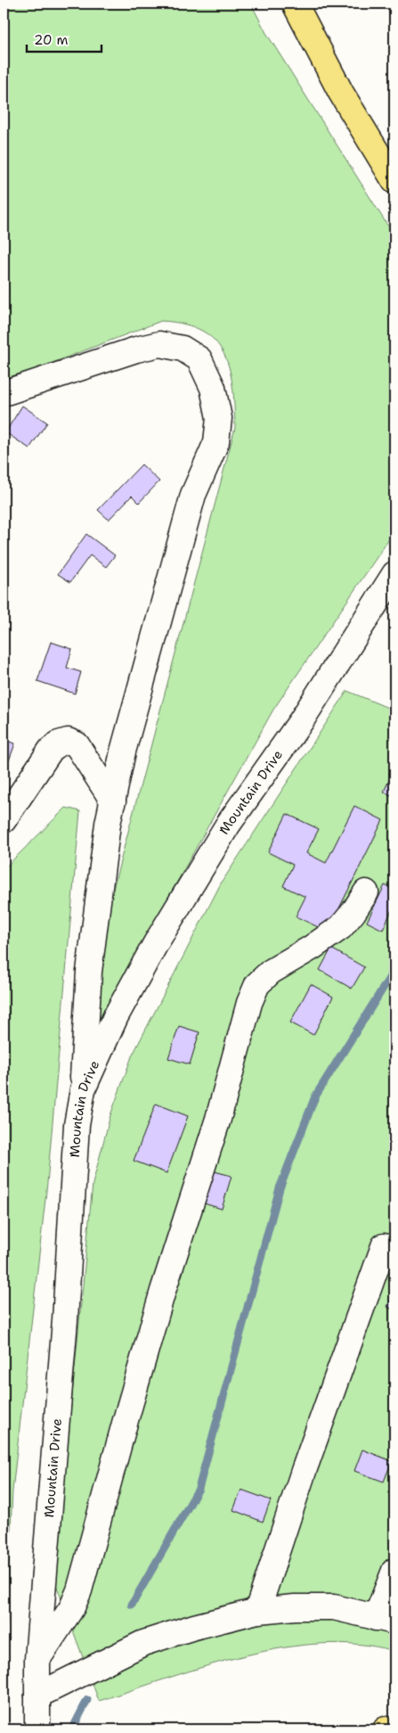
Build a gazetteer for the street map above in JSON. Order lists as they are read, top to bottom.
{
  "streets": {
    "street": ["Mountain Drive"]
  },
  "scale_bar": "20 m"
}
